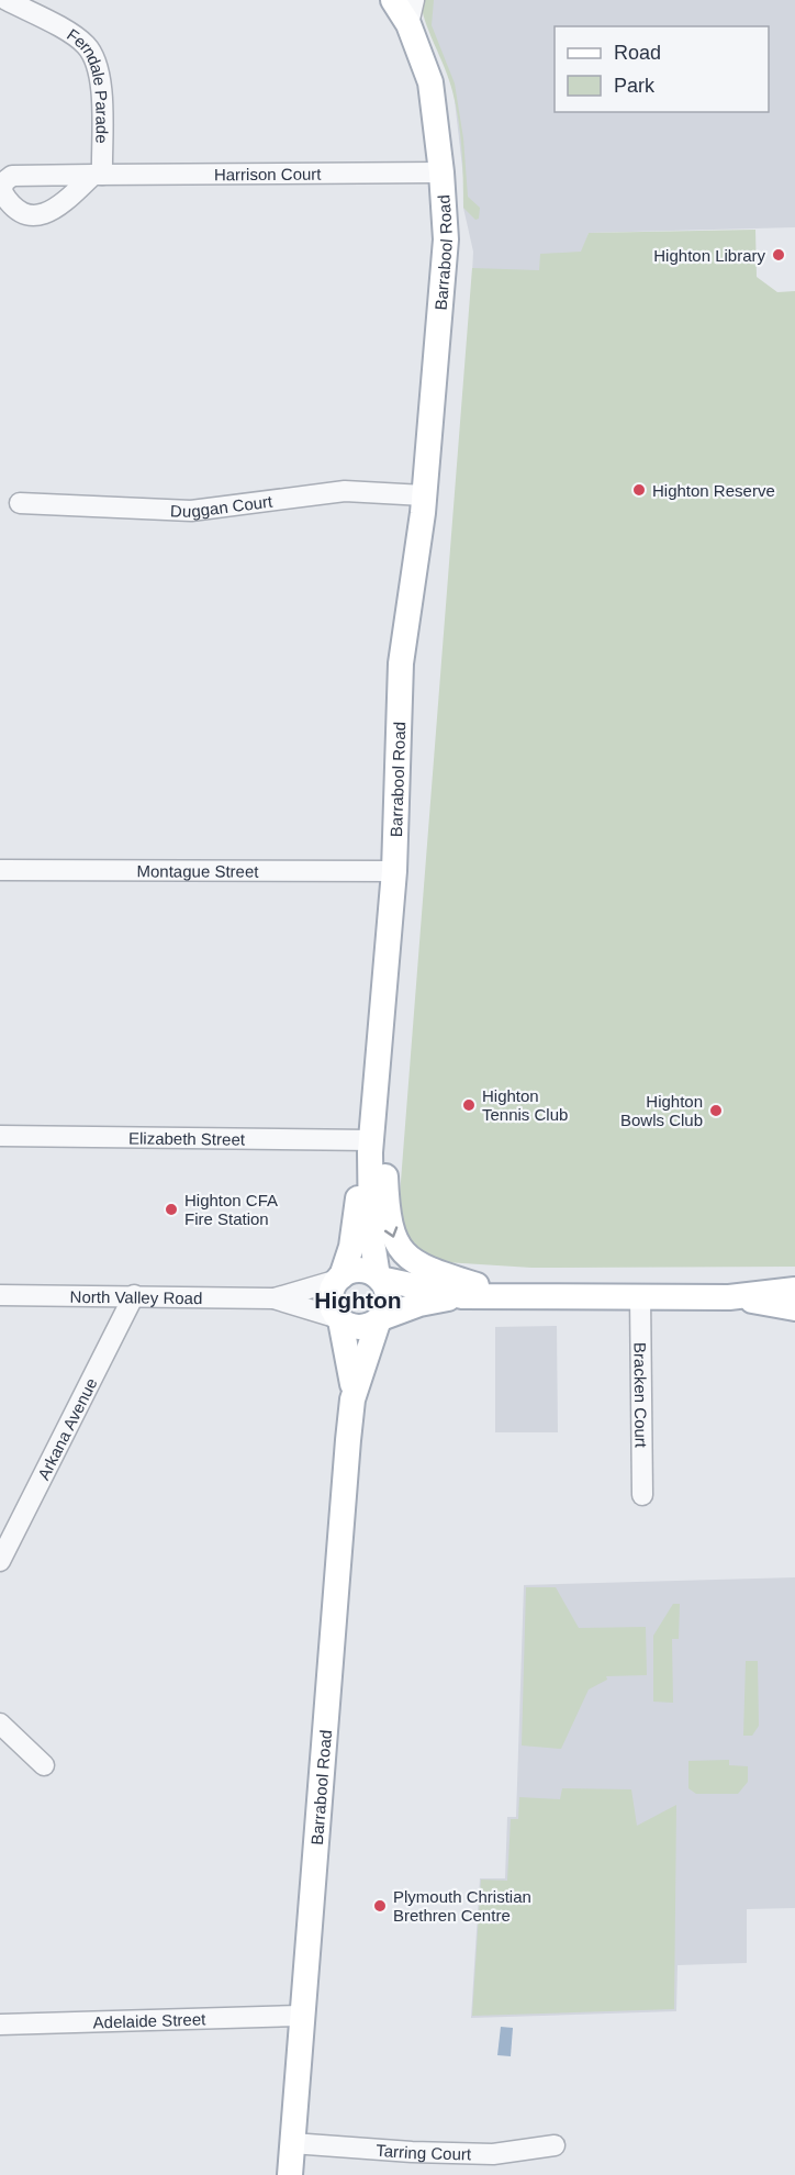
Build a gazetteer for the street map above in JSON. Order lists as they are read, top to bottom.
{
  "streets": {
    "main road": ["Barrabool Road"],
    "street": [
      "Ferndale Parade",
      "Harrison Court",
      "Duggan Court",
      "Montague Street",
      "Elizabeth Street",
      "North Valley Road",
      "Bracken Court",
      "Arkana Avenue",
      "Adelaide Street",
      "Tarring Court"
    ]
  },
  "crossings": [
    ["Ferndale Parade", "Harrison Court"],
    ["Harrison Court", "Barrabool Road"],
    ["Barrabool Road", "Duggan Court"],
    ["Barrabool Road", "Montague Street"],
    ["Barrabool Road", "Elizabeth Street"],
    ["Barrabool Road", "North Valley Road"],
    ["Barrabool Road", "Adelaide Street"],
    ["Barrabool Road", "Tarring Court"],
    ["North Valley Road", "Arkana Avenue"]
  ],
  "districts": ["Highton"],
  "places": [
    "Highton Library",
    "Highton Reserve",
    "Highton Tennis Club",
    "Highton Bowls Club",
    "Highton CFA Fire Station",
    "Plymouth Christian Brethren Centre"
  ],
  "legend": ["Road", "Park"]
}
